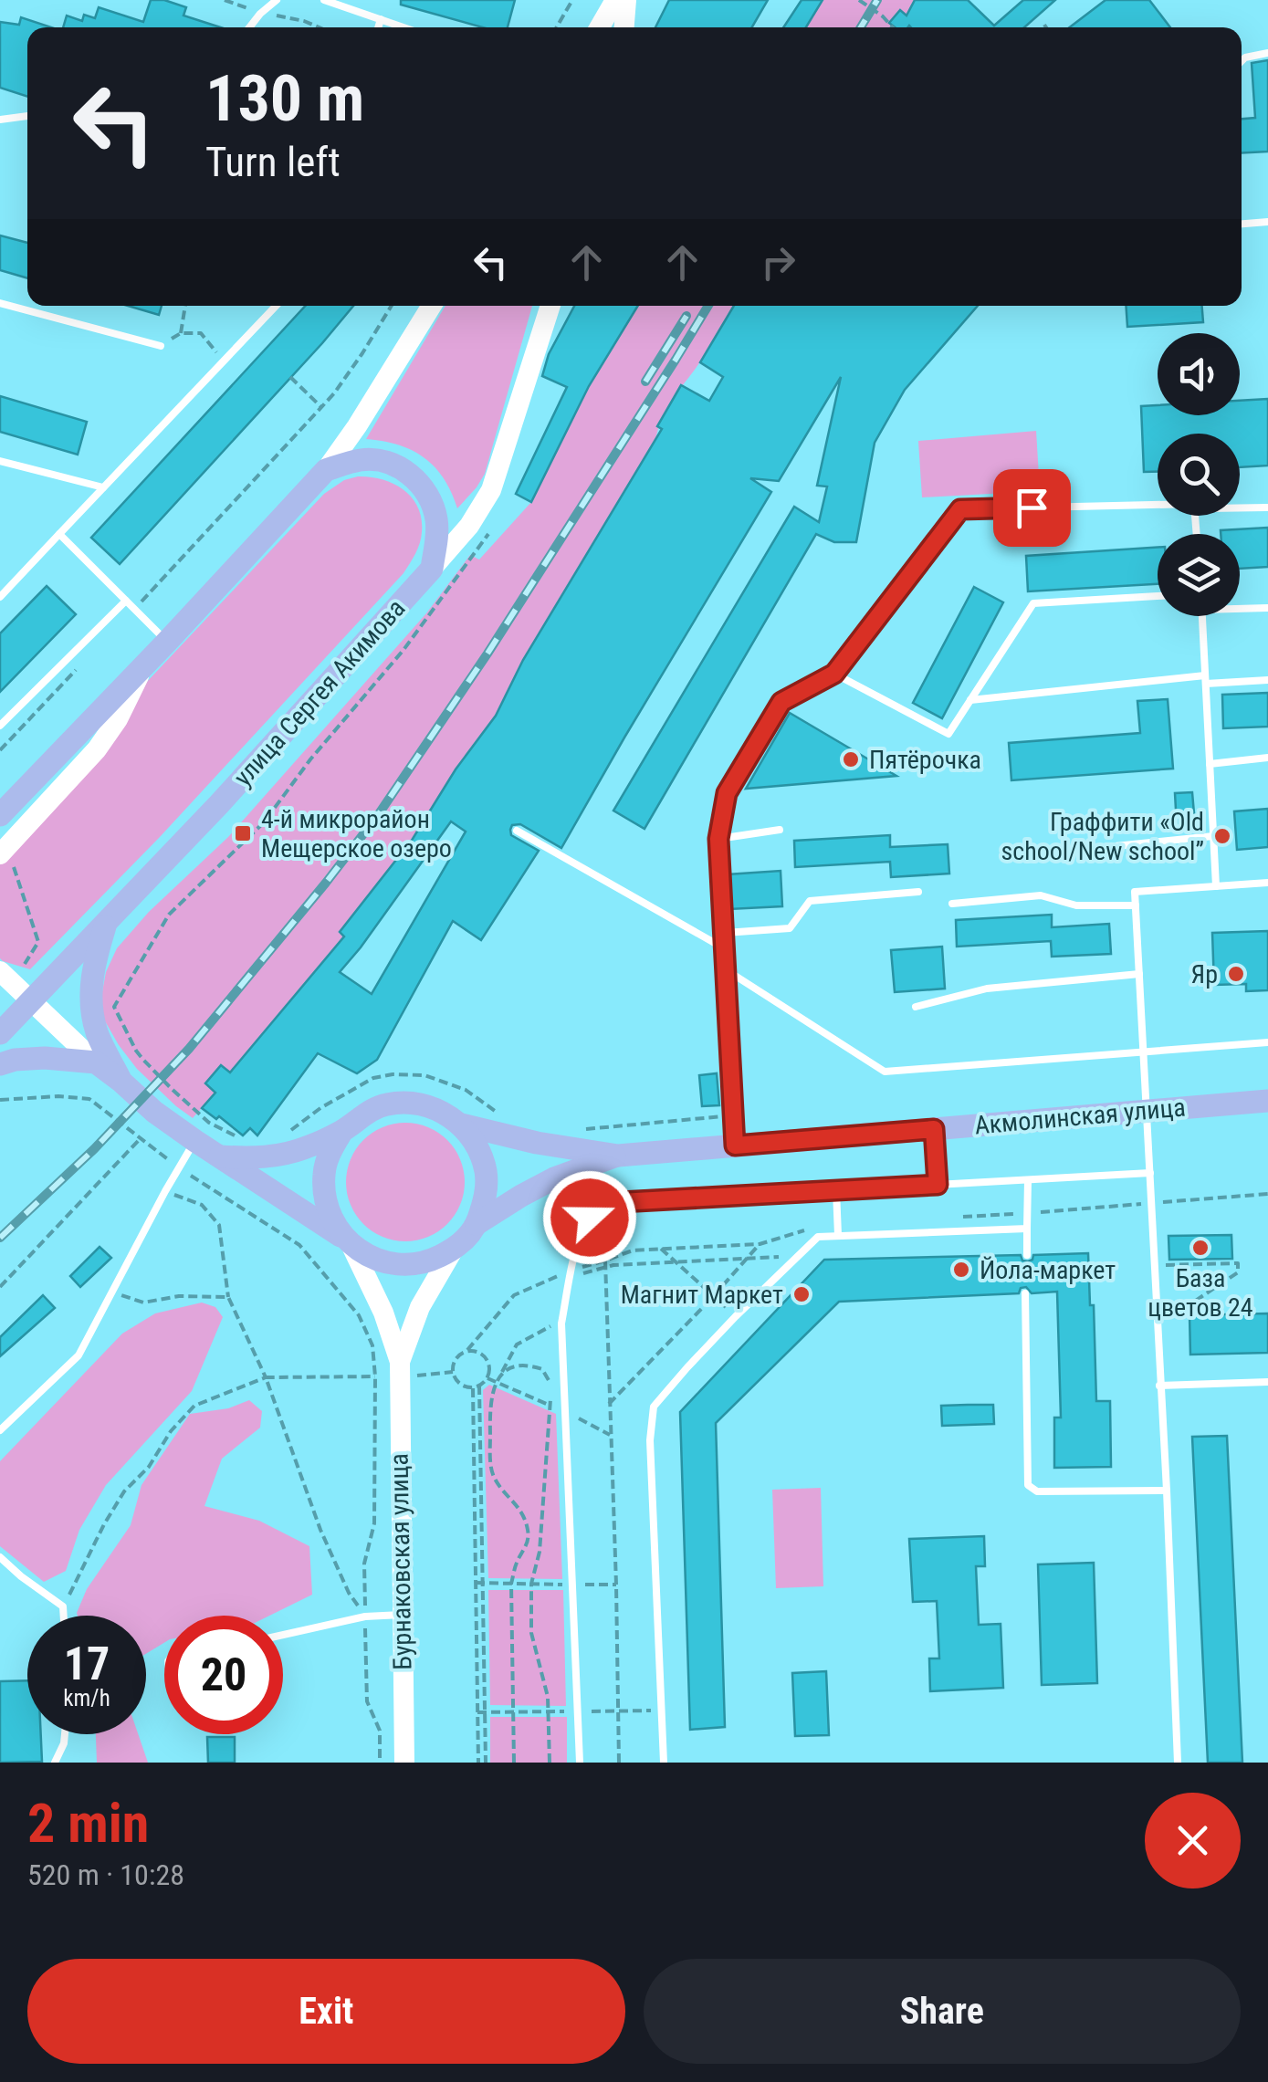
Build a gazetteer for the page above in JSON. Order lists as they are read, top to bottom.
{
  "streets": {
    "main road": ["улица Сергея Акимова", "Акмолинская улица", "Бурнаковская улица"]
  },
  "places": {
    "other": [
      "Пятёрочка",
      "Граффити «Old school/New school”",
      "Яр",
      "База цветов 24",
      "Йола-маркет",
      "Магнит Маркет"
    ],
    "transit": ["4-й микрорайон Мещерское озеро"]
  },
  "page": {
    "turn": ["130 m", "Turn left"],
    "speed": "17 km/h",
    "limit": "20",
    "heading": ["2 min", "520 m · 10:28"],
    "buttons": ["Exit", "Share"]
  }
}
